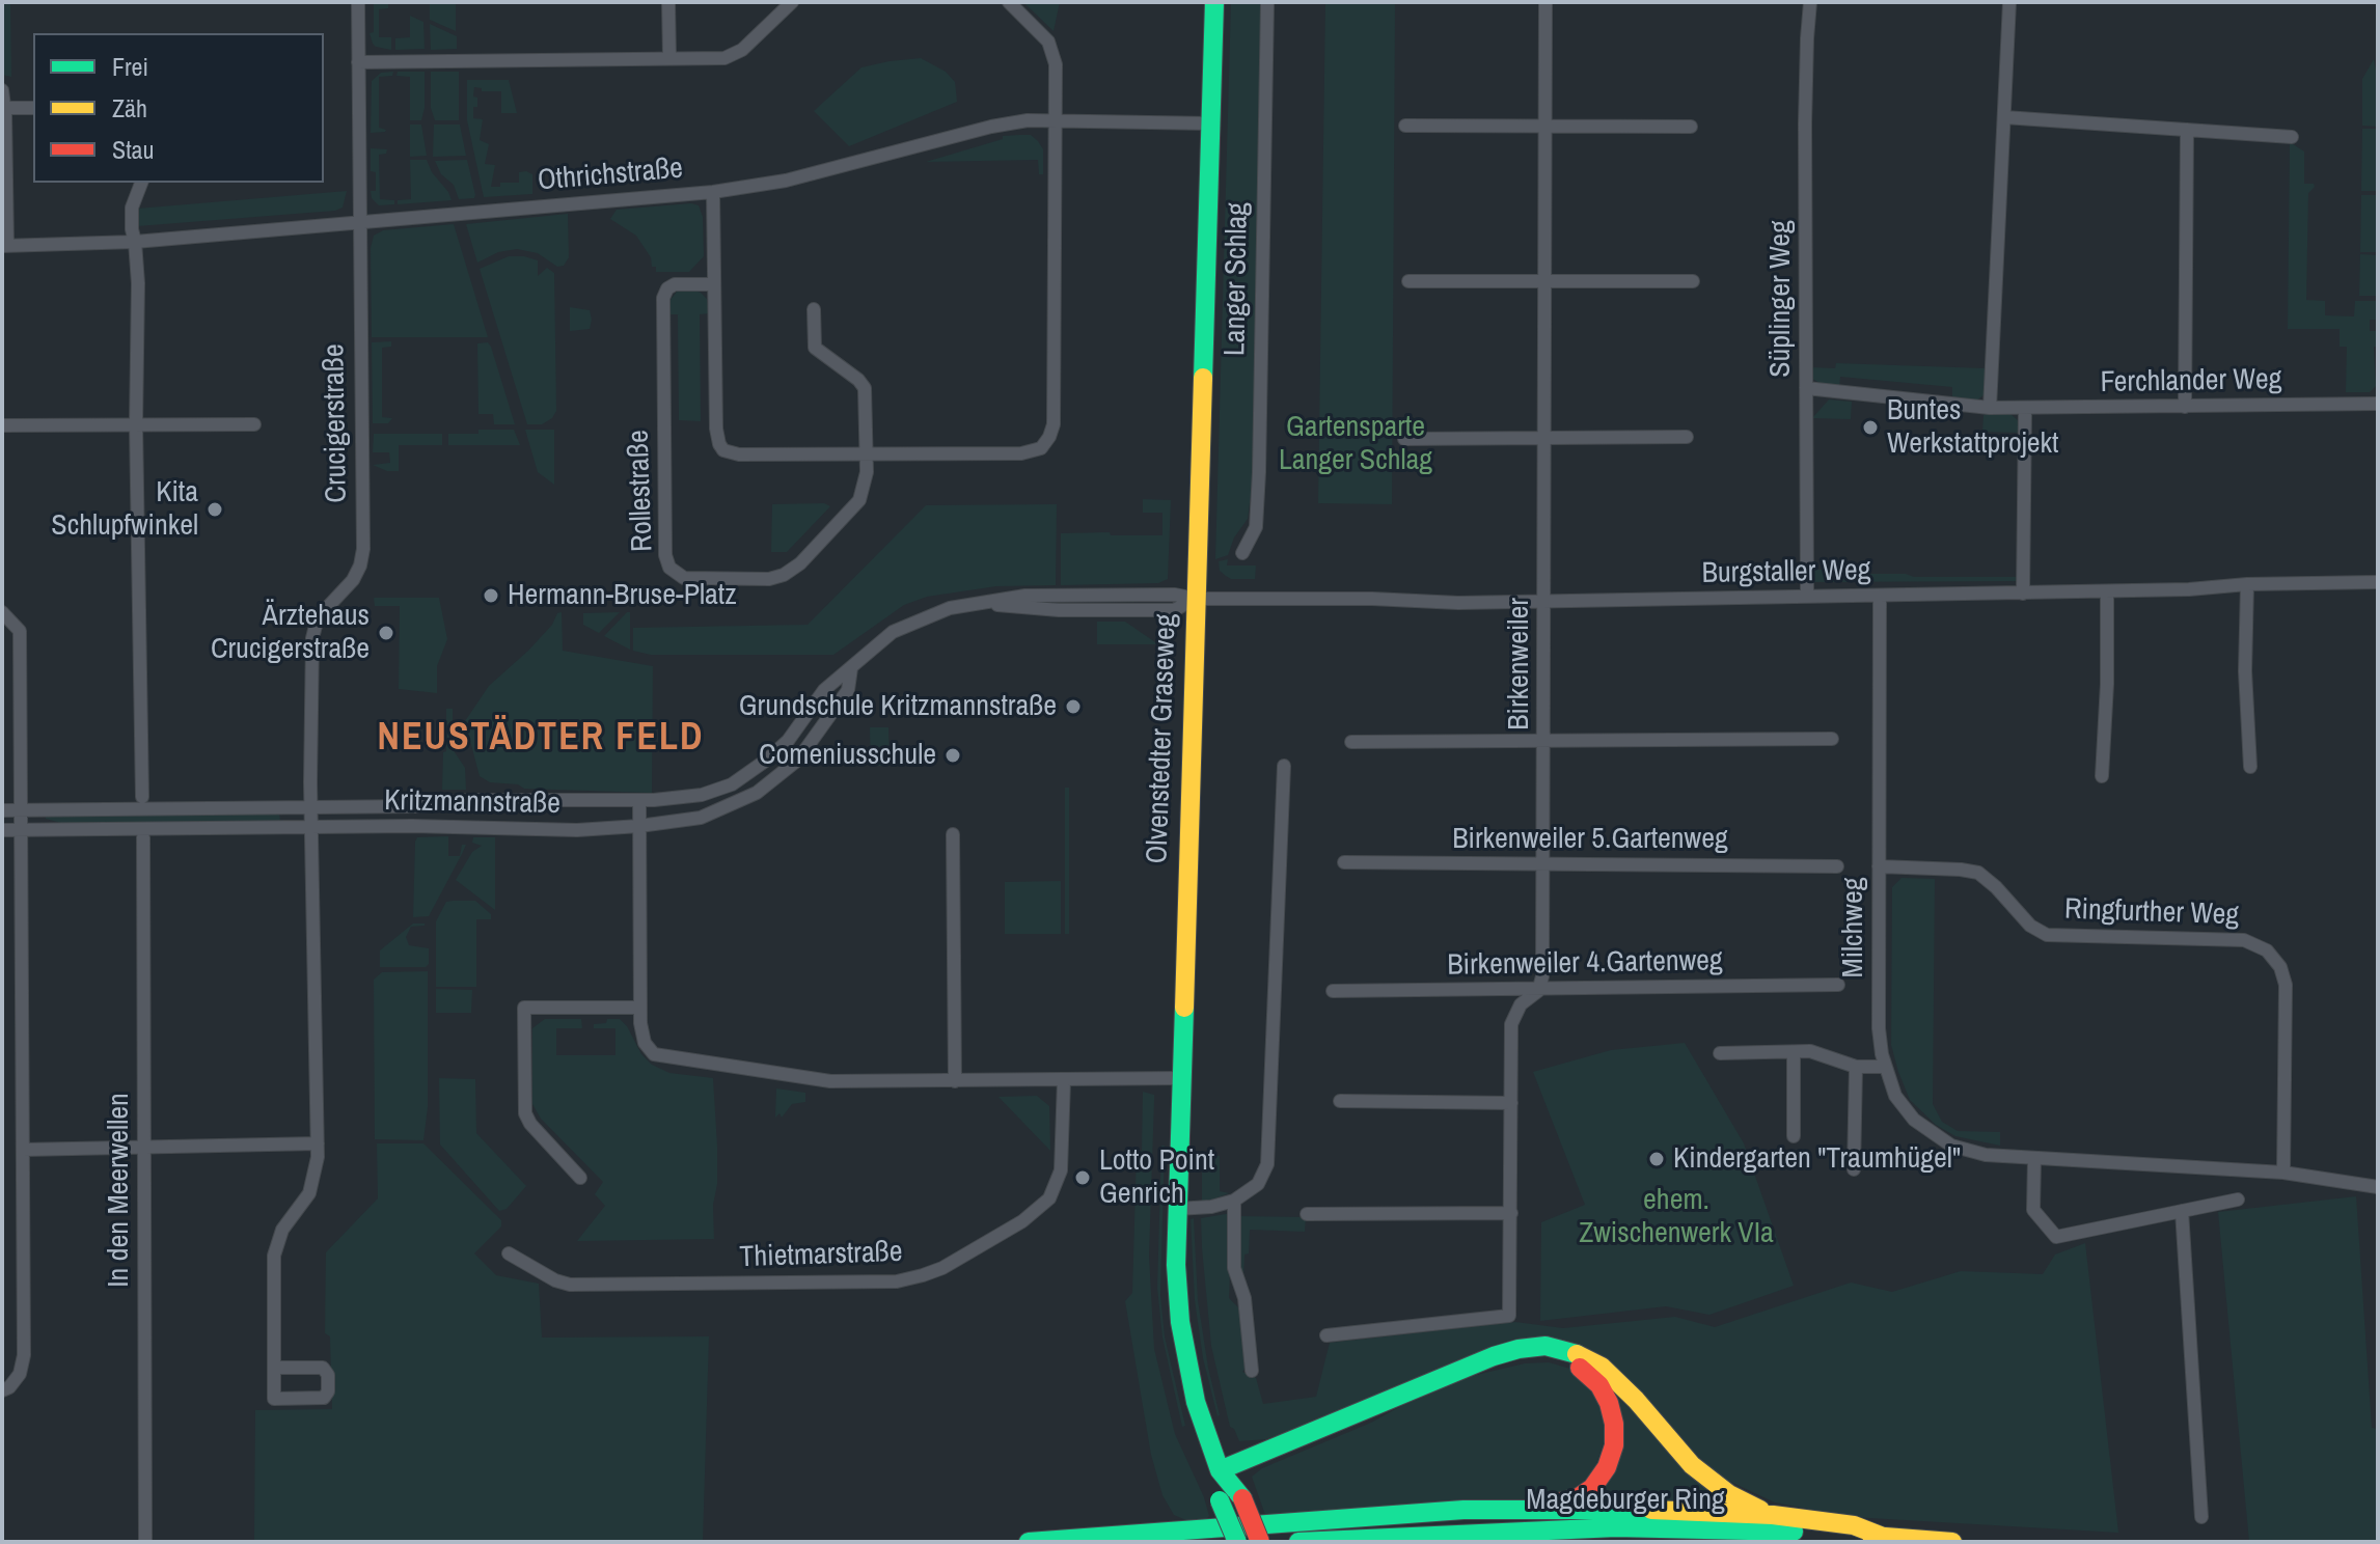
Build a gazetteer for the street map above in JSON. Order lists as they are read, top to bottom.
{
  "streets": {
    "main road": ["Olvenstedter Graseweg", "Magdeburger Ring"],
    "street": [
      "Othrichstraße",
      "Langer Schlag",
      "Süplinger Weg",
      "Ferchlander Weg",
      "Crucigerstraße",
      "Rollestraße",
      "Burgstaller Weg",
      "Birkenweiler",
      "Kritzmannstraße",
      "Birkenweiler 5.Gartenweg",
      "Ringfurther Weg",
      "Milchweg",
      "Birkenweiler 4.Gartenweg",
      "In den Meerwellen",
      "Thietmarstraße"
    ]
  },
  "crossings": [
    ["Othrichstraße", "Crucigerstraße"],
    ["Othrichstraße", "Olvenstedter Graseweg"],
    ["Süplinger Weg", "Ferchlander Weg"],
    ["Süplinger Weg", "Burgstaller Weg"],
    ["Crucigerstraße", "Kritzmannstraße"],
    ["Burgstaller Weg", "Birkenweiler"],
    ["Burgstaller Weg", "Olvenstedter Graseweg"],
    ["Burgstaller Weg", "Kritzmannstraße"],
    ["Burgstaller Weg", "Milchweg"],
    ["Birkenweiler", "Birkenweiler 5.Gartenweg"],
    ["Birkenweiler", "Birkenweiler 4.Gartenweg"],
    ["Olvenstedter Graseweg", "Kritzmannstraße"],
    ["Ringfurther Weg", "Milchweg"]
  ],
  "districts": ["NEUSTÄDTER FELD"],
  "parks": ["Gartensparte Langer Schlag", "ehem. Zwischenwerk VIa"],
  "places": [
    "Buntes Werkstattprojekt",
    "Kita Schlupfwinkel",
    "Hermann-Bruse-Platz",
    "Ärztehaus Crucigerstraße",
    "Grundschule Kritzmannstraße",
    "Comeniusschule",
    "Kindergarten \"Traumhügel\"",
    "Lotto Point Genrich"
  ],
  "legend": ["Frei", "Zäh", "Stau"]
}
